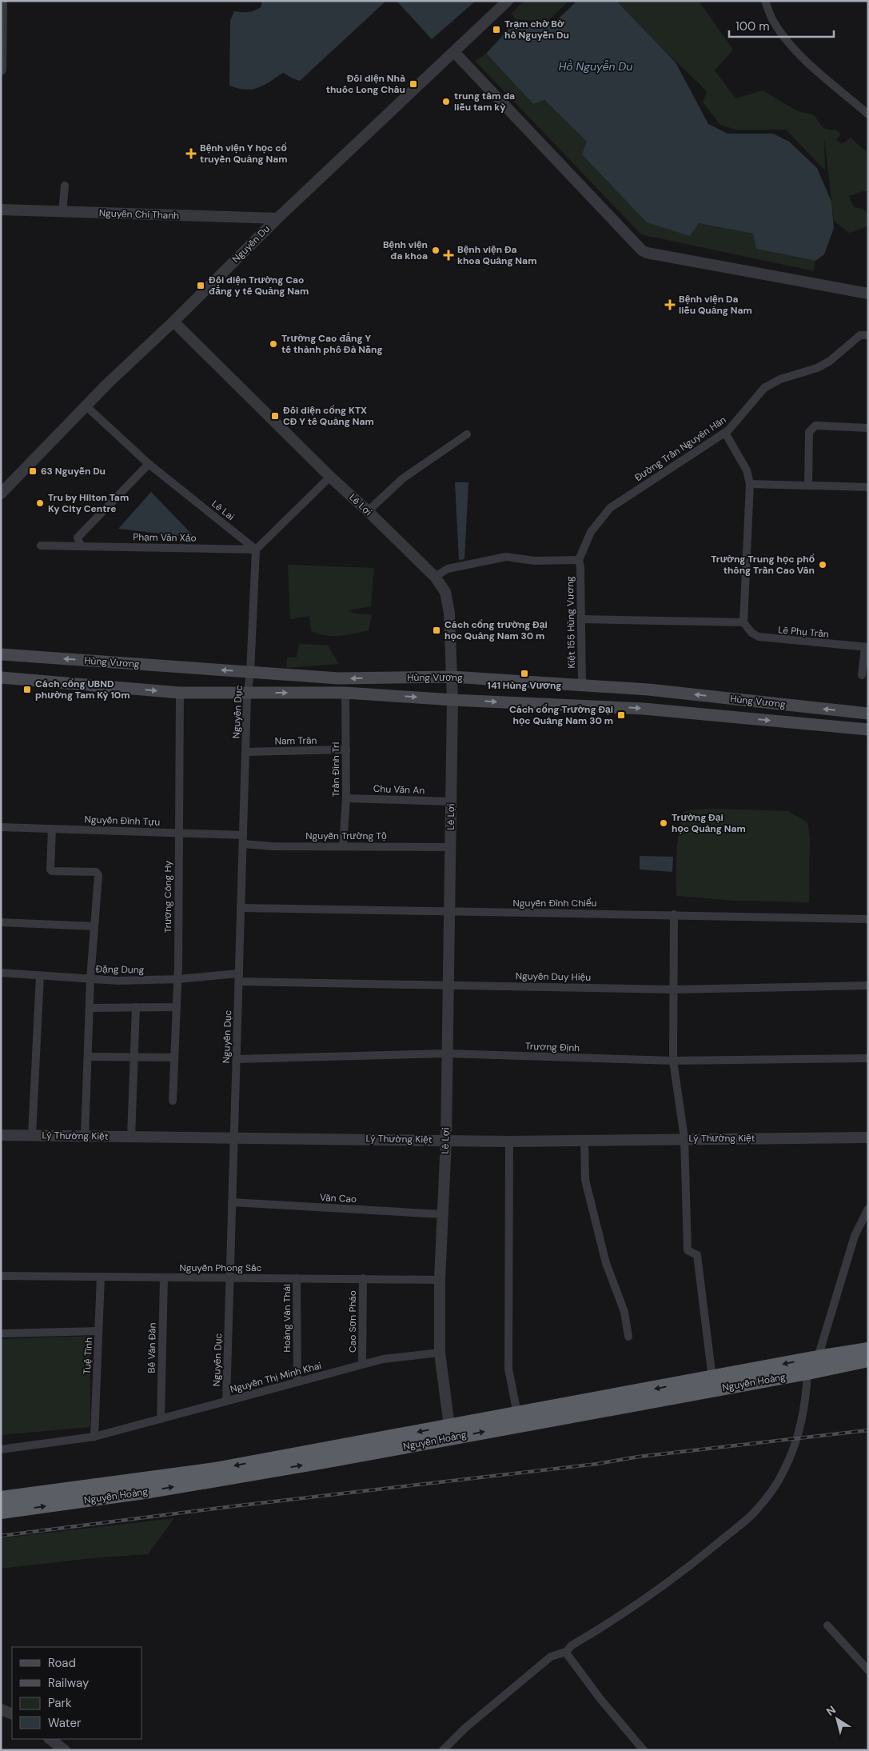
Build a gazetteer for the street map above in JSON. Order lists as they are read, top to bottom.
{
  "streets": {
    "highway": ["Nguyễn Hoàng"],
    "main road": ["Hùng Vương"],
    "street": [
      "Nguyễn Chí Thanh",
      "Nguyễn Du",
      "Đường Trần Nguyên Hãn",
      "Lê Lợi",
      "Lê Lai",
      "Phạm Văn Xảo",
      "Kiệt 155 Hùng Vương",
      "Lê Phụ Trần",
      "Nguyễn Dục",
      "Nam Trân",
      "Trần Đình Tri",
      "Chu Văn An",
      "Nguyễn Đình Tựu",
      "Nguyễn Trường Tộ",
      "Trương Công Hy",
      "Nguyễn Đình Chiểu",
      "Đặng Dung",
      "Nguyễn Duy Hiệu",
      "Trương Định",
      "Lý Thường Kiệt",
      "Văn Cao",
      "Nguyễn Phong Sắc",
      "Hoàng Văn Thái",
      "Cao Sơn Pháo",
      "Bế Văn Đàn",
      "Tuệ Tĩnh",
      "Nguyễn Thị Minh Khai"
    ]
  },
  "crossings": [
    ["Nguyễn Chí Thanh", "Nguyễn Du"],
    ["Nguyễn Du", "Lê Lợi"],
    ["Nguyễn Du", "Lê Lai"],
    ["Đường Trần Nguyên Hãn", "Kiệt 155 Hùng Vương"],
    ["Lê Lợi", "Hùng Vương"],
    ["Lê Lợi", "Chu Văn An"],
    ["Lê Lợi", "Nguyễn Trường Tộ"],
    ["Lê Lợi", "Nguyễn Đình Chiểu"],
    ["Lê Lợi", "Nguyễn Duy Hiệu"],
    ["Lê Lợi", "Trương Định"],
    ["Lê Lợi", "Lý Thường Kiệt"],
    ["Lê Lợi", "Văn Cao"],
    ["Lê Lợi", "Nguyễn Phong Sắc"],
    ["Lê Lợi", "Nguyễn Thị Minh Khai"],
    ["Lê Lợi", "Nguyễn Hoàng"],
    ["Lê Lai", "Phạm Văn Xảo"],
    ["Kiệt 155 Hùng Vương", "Hùng Vương"],
    ["Hùng Vương", "Nguyễn Dục"],
    ["Hùng Vương", "Trần Đình Tri"],
    ["Hùng Vương", "Trương Công Hy"],
    ["Nguyễn Dục", "Nam Trân"],
    ["Nguyễn Dục", "Nguyễn Đình Tựu"],
    ["Nguyễn Dục", "Nguyễn Trường Tộ"],
    ["Nguyễn Dục", "Nguyễn Đình Chiểu"],
    ["Nguyễn Dục", "Đặng Dung"],
    ["Nguyễn Dục", "Nguyễn Duy Hiệu"],
    ["Nguyễn Dục", "Trương Định"],
    ["Nguyễn Dục", "Lý Thường Kiệt"],
    ["Nguyễn Dục", "Văn Cao"],
    ["Nguyễn Dục", "Nguyễn Phong Sắc"],
    ["Nguyễn Dục", "Nguyễn Thị Minh Khai"],
    ["Nam Trân", "Trần Đình Tri"],
    ["Trần Đình Tri", "Chu Văn An"],
    ["Trần Đình Tri", "Nguyễn Trường Tộ"],
    ["Nguyễn Đình Tựu", "Trương Công Hy"],
    ["Trương Công Hy", "Đặng Dung"],
    ["Đặng Dung", "Nguyễn Duy Hiệu"],
    ["Nguyễn Phong Sắc", "Hoàng Văn Thái"],
    ["Nguyễn Phong Sắc", "Cao Sơn Pháo"],
    ["Nguyễn Phong Sắc", "Bế Văn Đàn"],
    ["Nguyễn Phong Sắc", "Tuệ Tĩnh"],
    ["Hoàng Văn Thái", "Nguyễn Thị Minh Khai"],
    ["Cao Sơn Pháo", "Nguyễn Thị Minh Khai"],
    ["Bế Văn Đàn", "Nguyễn Thị Minh Khai"],
    ["Tuệ Tĩnh", "Nguyễn Thị Minh Khai"]
  ],
  "water": ["Hồ Nguyễn Du"],
  "places": {
    "transit": [
      "Trạm chờ Bờ hồ Nguyễn Du",
      "Đối diện Nhà thuốc Long Châu",
      "Đối diện Trường Cao đẳng y tế Quảng Nam",
      "Đối diện cổng KTX CĐ Y tế Quảng Nam",
      "63 Nguyễn Du",
      "Cách cổng trường Đại học Quảng Nam 30 m",
      "141 Hùng Vương",
      "Cách cổng UBND phường Tam Kỳ 10m",
      "Cách cổng Trường Đại học Quảng Nam 30 m"
    ],
    "other": [
      "trung tâm da liễu tam kỳ",
      "Bệnh viện đa khoa",
      "Trường Cao đẳng Y tế thành phố Đà Nẵng",
      "Tru by Hilton Tam Ky City Centre",
      "Trường Trung học phổ thông Trần Cao Vân",
      "Trường Đại học Quảng Nam"
    ],
    "health": ["Bệnh viện Y học cổ truyền Quảng Nam", "Bệnh viện Đa khoa Quảng Nam", "Bệnh viện Da liễu Quảng Nam"]
  },
  "legend": [
    "Road",
    "Railway",
    "Park",
    "Water"
  ],
  "scale_bar": "100 m",
  "north": "top left"
}
